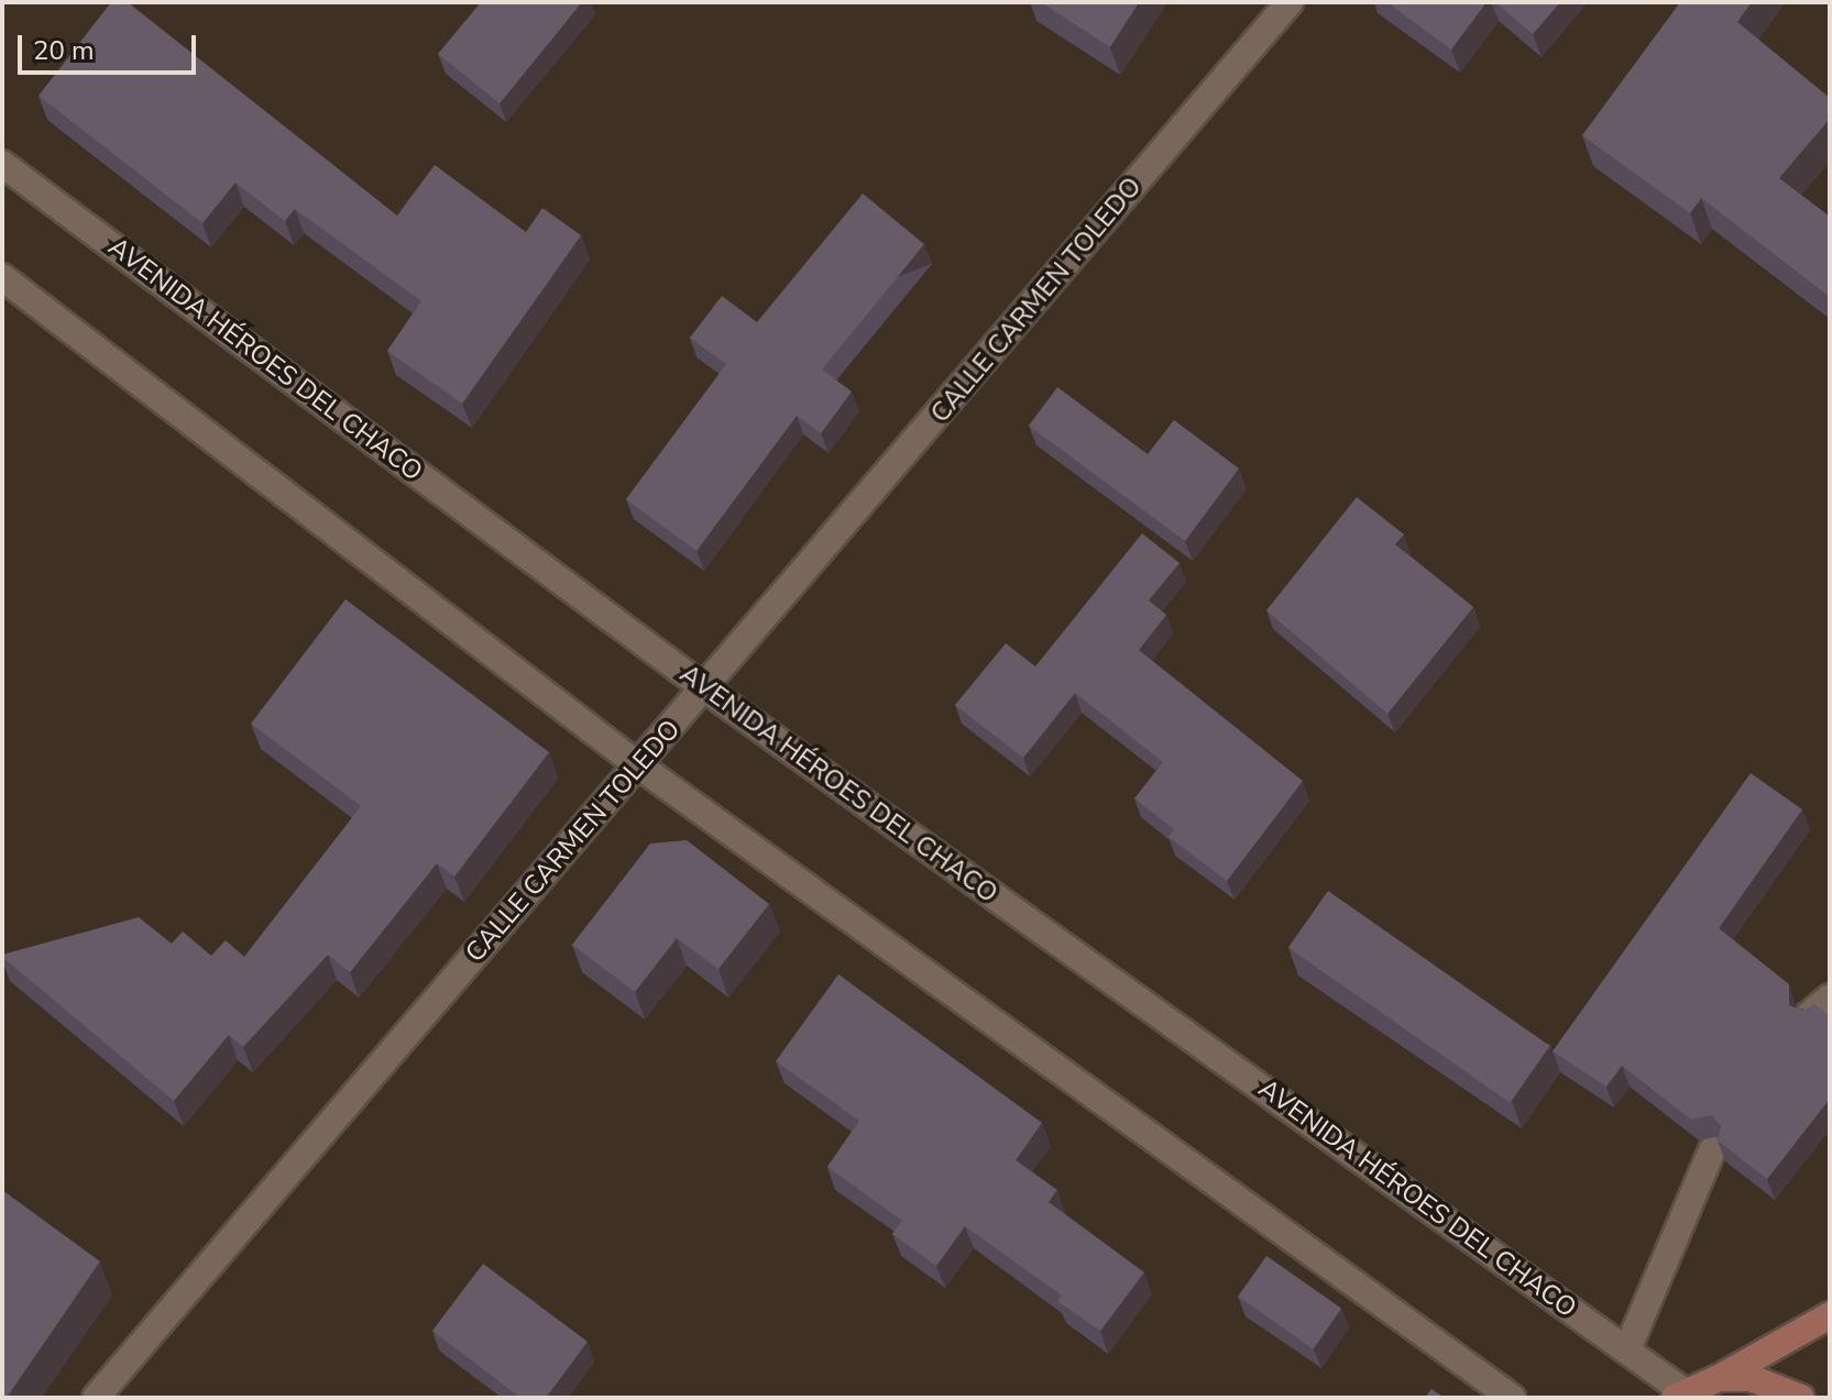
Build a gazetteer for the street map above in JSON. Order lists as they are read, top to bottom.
{
  "streets": {
    "street": ["CALLE CARMEN TOLEDO", "AVENIDA HÉROES DEL CHACO"]
  },
  "crossings": [
    ["CALLE CARMEN TOLEDO", "AVENIDA HÉROES DEL CHACO"]
  ],
  "scale_bar": "20 m"
}
